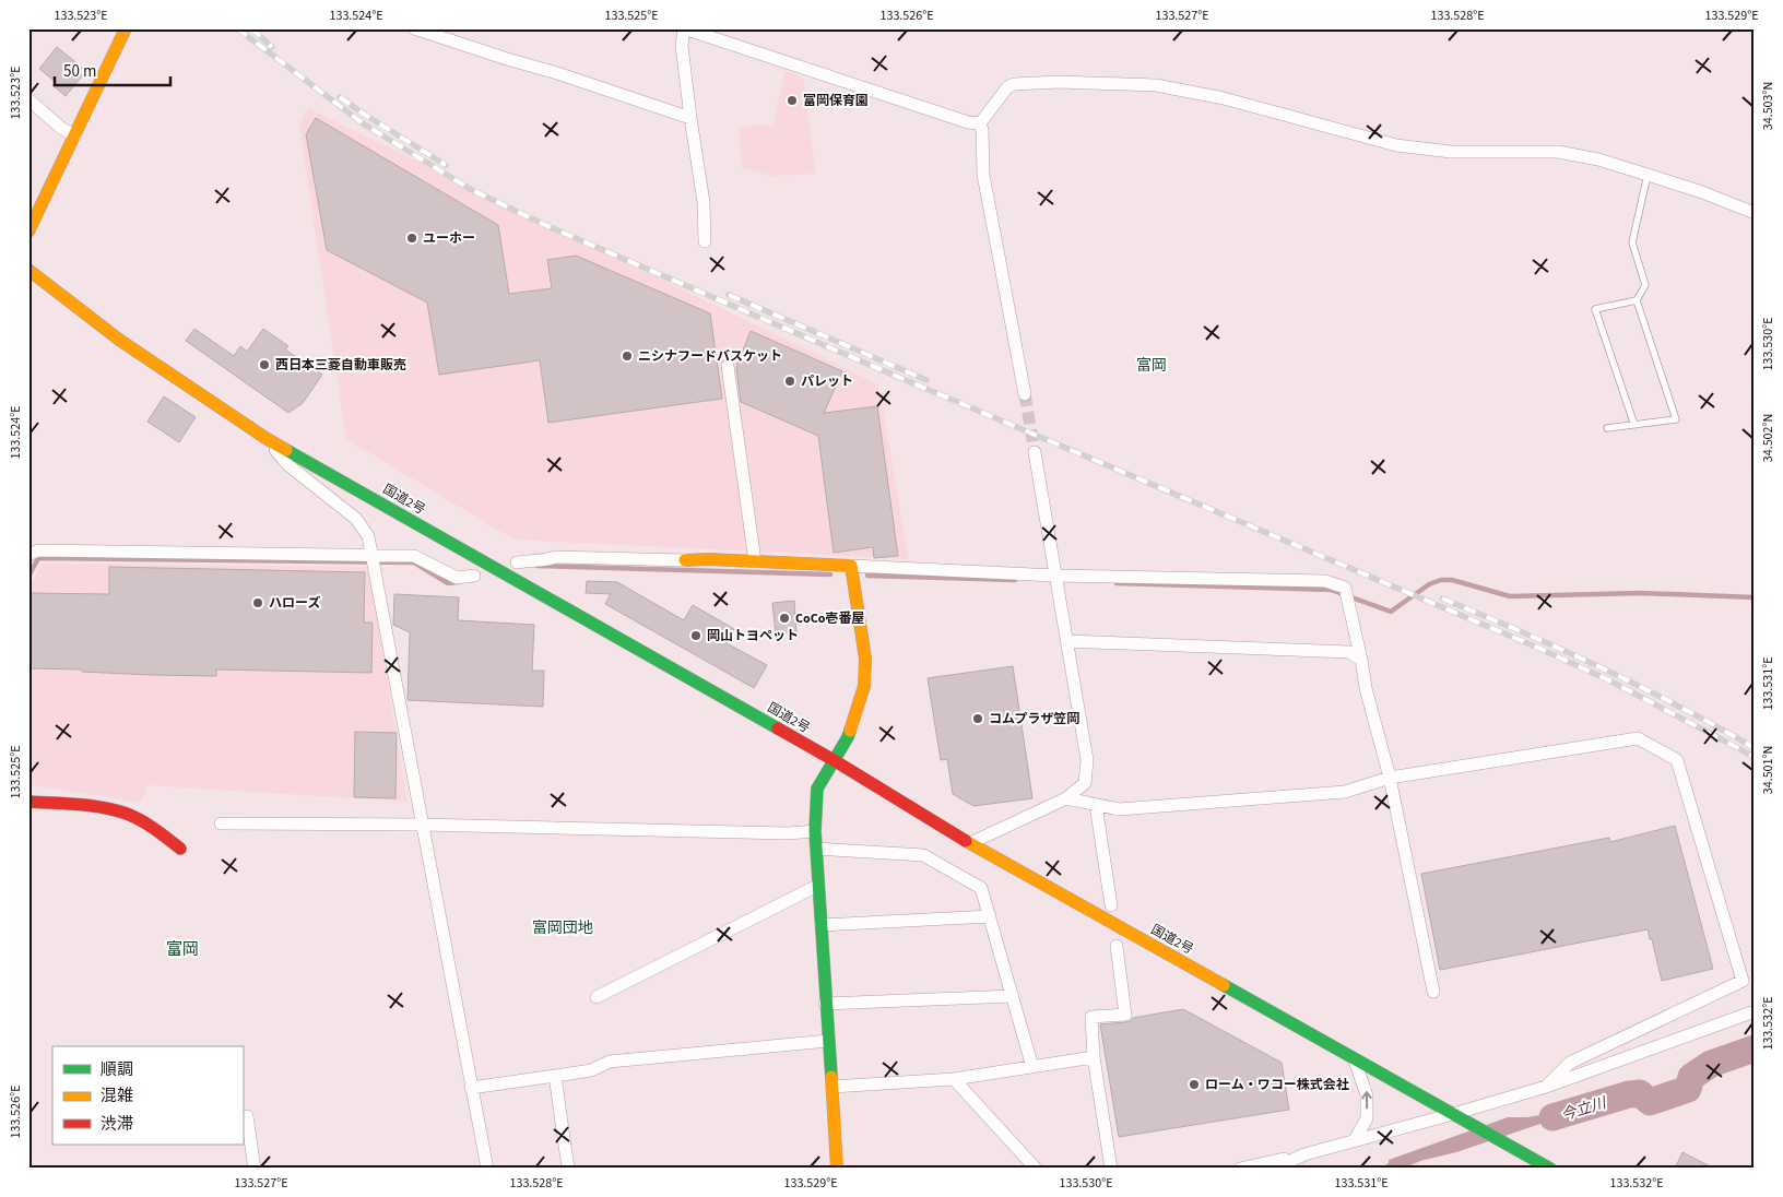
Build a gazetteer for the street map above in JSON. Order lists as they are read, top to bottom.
{
  "streets": {
    "main road": ["国道2号"]
  },
  "districts": ["富岡", "富岡団地", "富岡"],
  "water": ["今立川"],
  "places": [
    "富岡保育園",
    "ユーホー",
    "ニシナフードバスケット",
    "西日本三菱自動車販売",
    "パレット",
    "ハローズ",
    "CoCo壱番屋",
    "岡山トヨペット",
    "コムプラザ笠岡",
    "ローム・ワコー株式会社"
  ],
  "legend": ["順調", "混雑", "渋滞"],
  "scale_bar": "50 m",
  "coordinates": [
    "133.523°E",
    "133.524°E",
    "133.525°E",
    "133.526°E",
    "133.527°E",
    "133.528°E",
    "133.529°E",
    "34.503°N",
    "133.530°E",
    "34.502°N",
    "133.531°E",
    "34.501°N",
    "133.532°E"
  ]
}
